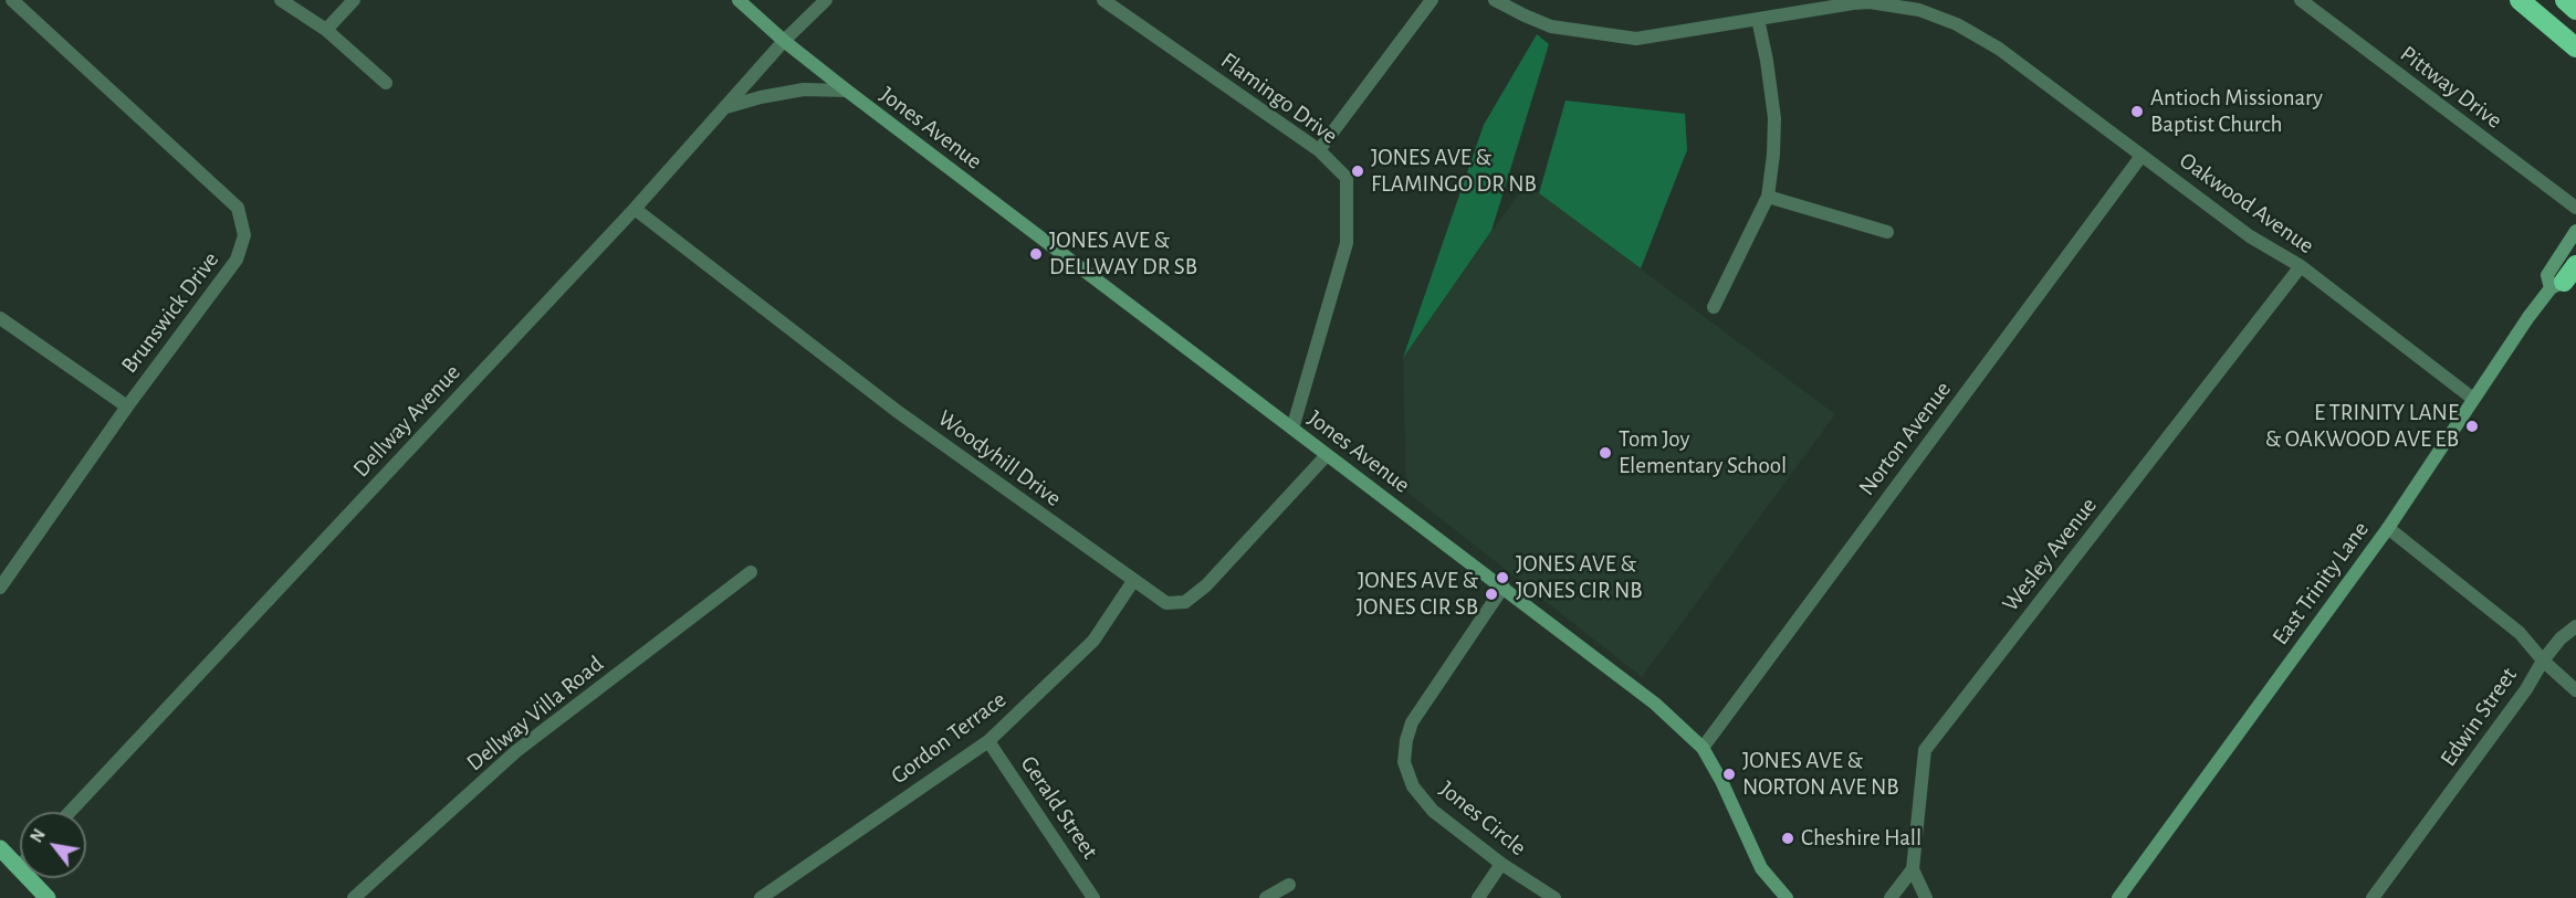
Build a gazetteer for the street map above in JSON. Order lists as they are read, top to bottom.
{
  "streets": {
    "street": [
      "Pittway Drive",
      "Flamingo Drive",
      "Jones Avenue",
      "Oakwood Avenue",
      "Brunswick Drive",
      "Dellway Avenue",
      "Norton Avenue",
      "Woodyhill Drive",
      "Wesley Avenue",
      "East Trinity Lane",
      "Dellway Villa Road",
      "Edwin Street",
      "Gordon Terrace",
      "Gerald Street",
      "Jones Circle"
    ]
  },
  "crossings": [
    ["Flamingo Drive", "Jones Avenue"],
    ["Jones Avenue", "Dellway Avenue"],
    ["Jones Avenue", "Norton Avenue"],
    ["Jones Avenue", "Woodyhill Drive"],
    ["Jones Avenue", "Jones Circle"],
    ["Oakwood Avenue", "Norton Avenue"],
    ["Oakwood Avenue", "Wesley Avenue"],
    ["Oakwood Avenue", "East Trinity Lane"],
    ["Dellway Avenue", "Woodyhill Drive"],
    ["Woodyhill Drive", "Gordon Terrace"],
    ["East Trinity Lane", "Edwin Street"],
    ["Gordon Terrace", "Gerald Street"]
  ],
  "places": [
    "Antioch Missionary Baptist Church",
    "JONES AVE & FLAMINGO DR NB",
    "JONES AVE & DELLWAY DR SB",
    "E TRINITY LANE & OAKWOOD AVE EB",
    "Tom Joy Elementary School",
    "JONES AVE & JONES CIR NB",
    "JONES AVE & JONES CIR SB",
    "JONES AVE & NORTON AVE NB",
    "Cheshire Hall"
  ],
  "north": "top left"
}
